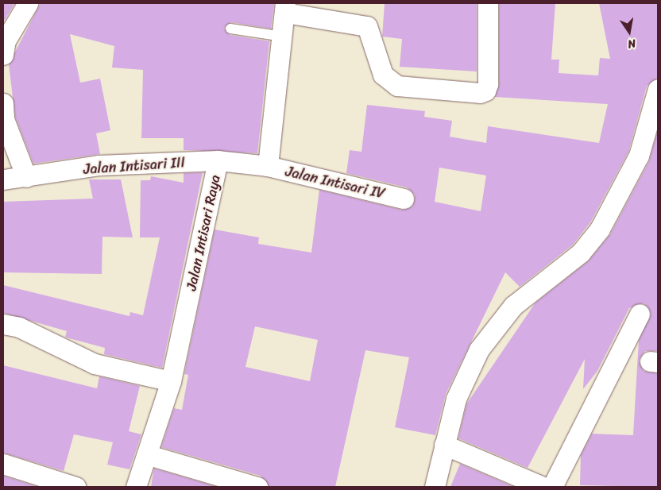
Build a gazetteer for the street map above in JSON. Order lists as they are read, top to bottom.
{
  "streets": {
    "street": ["Jalan Intisari III", "Jalan Intisari IV", "Jalan Intisari Raya"]
  },
  "crossings": [
    ["Jalan Intisari III", "Jalan Intisari Raya"],
    ["Jalan Intisari IV", "Jalan Intisari Raya"]
  ],
  "north": "bottom"
}
